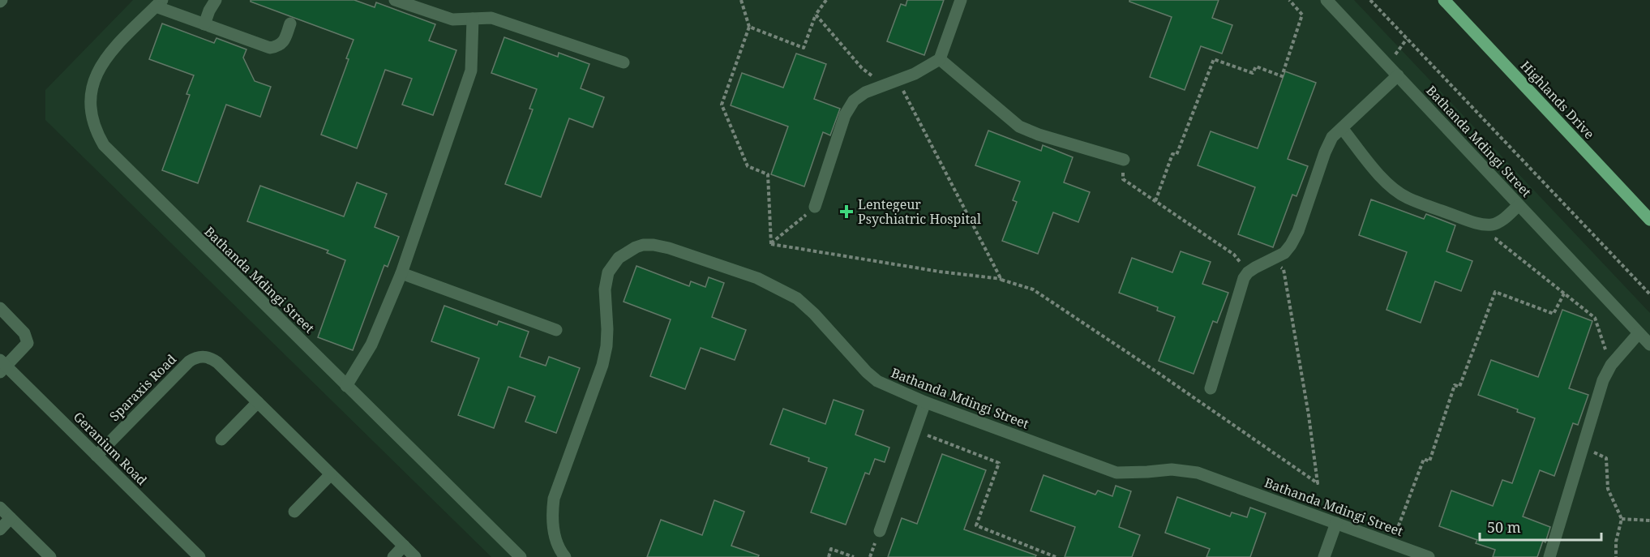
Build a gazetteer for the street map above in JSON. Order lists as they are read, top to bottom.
{
  "streets": {
    "main road": ["Highlands Drive"],
    "street": ["Bathanda Mdingi Street", "Sparaxis Road", "Geranium Road"]
  },
  "crossings": [
    ["Sparaxis Road", "Geranium Road"]
  ],
  "places": {
    "health": ["Lentegeur Psychiatric Hospital"]
  },
  "scale_bar": "50 m"
}
